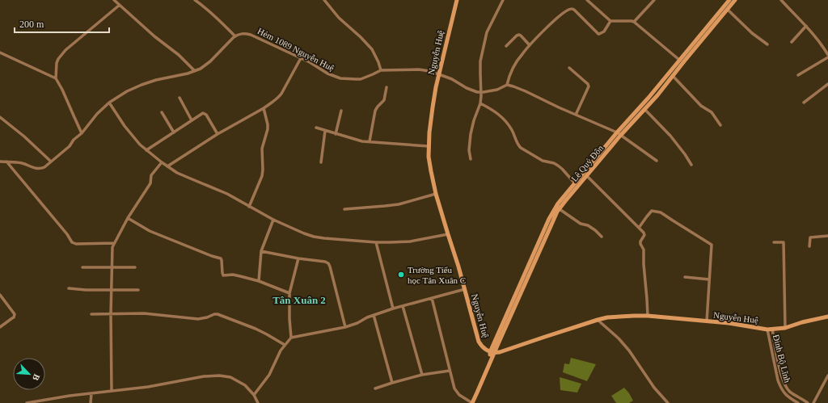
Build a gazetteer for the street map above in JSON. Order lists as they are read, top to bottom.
{
  "streets": {
    "main road": ["Nguyễn Huệ", "Lê Quý Đôn"],
    "street": ["Hẻm 1089 Nguyễn Huệ", "Đinh Bộ Lĩnh"]
  },
  "crossings": [
    ["Hẻm 1089 Nguyễn Huệ", "Nguyễn Huệ"],
    ["Nguyễn Huệ", "Lê Quý Đôn"],
    ["Nguyễn Huệ", "Đinh Bộ Lĩnh"]
  ],
  "districts": ["Tân Xuân 2"],
  "places": ["Trường Tiểu học Tân Xuân C"],
  "scale_bar": "200 m",
  "north": "bottom right"
}
